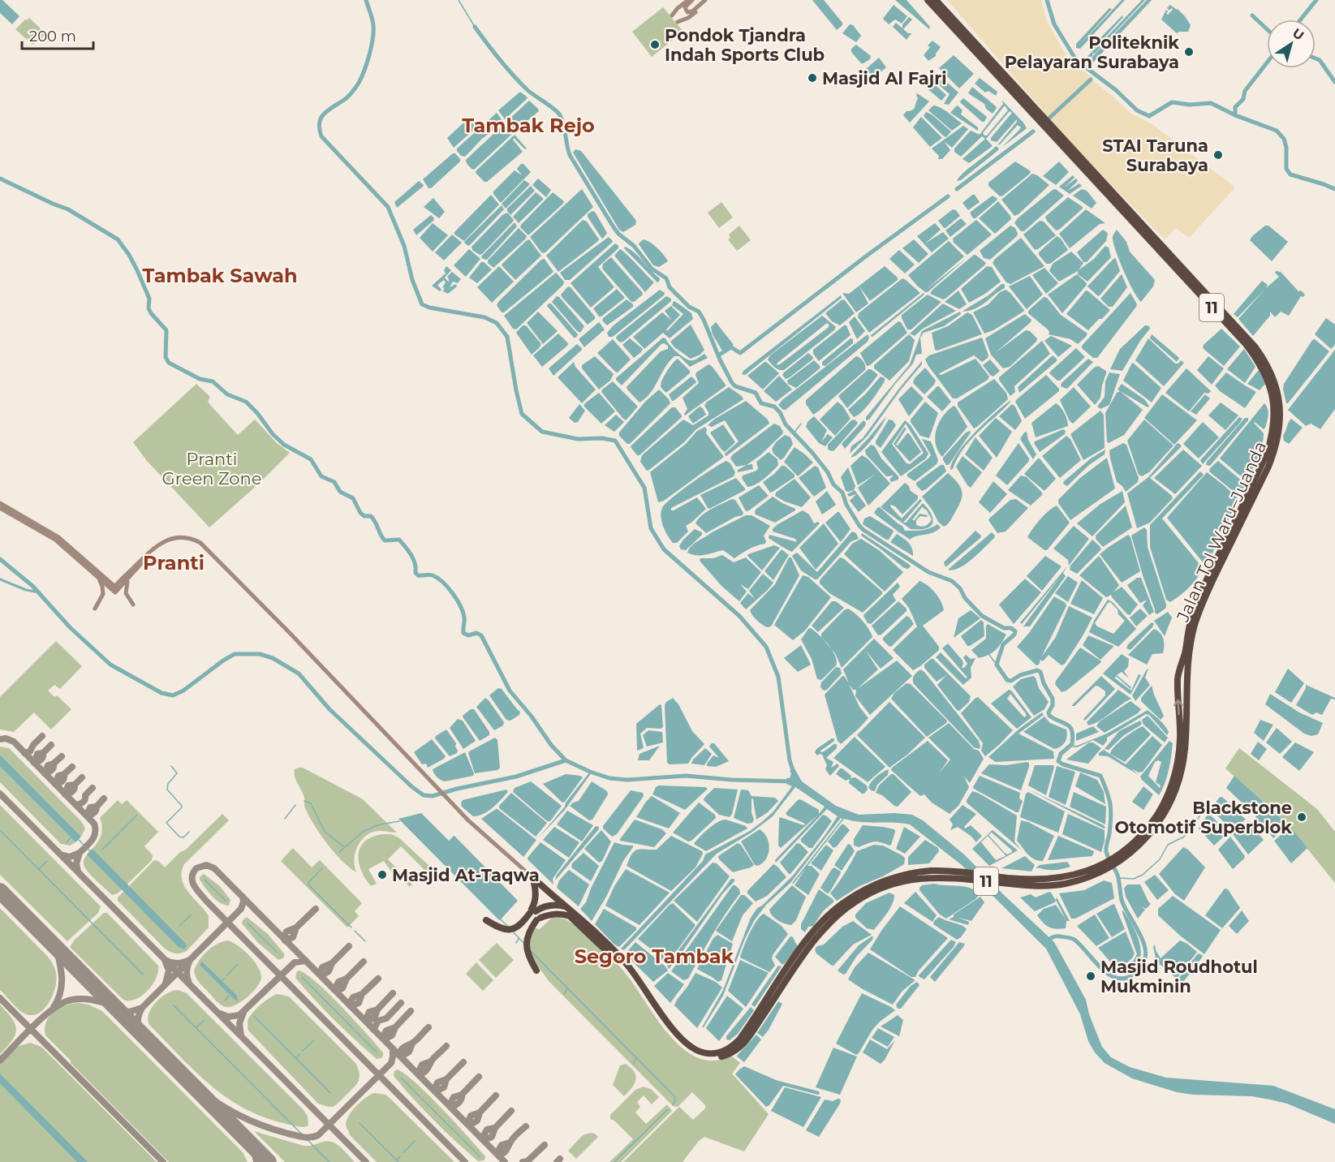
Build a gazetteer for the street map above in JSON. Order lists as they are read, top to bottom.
{
  "streets": {
    "highway": ["11", "Jalan Tol Waru–Juanda"]
  },
  "districts": [
    "Tambak Rejo",
    "Tambak Sawah",
    "Pranti",
    "Segoro Tambak"
  ],
  "parks": ["Pranti Green Zone"],
  "places": [
    "Pondok Tjandra Indah Sports Club",
    "Politeknik Pelayaran Surabaya",
    "Masjid Al Fajri",
    "STAI Taruna Surabaya",
    "Blackstone Otomotif Superblok",
    "Masjid At-Taqwa",
    "Masjid Roudhotul Mukminin"
  ],
  "scale_bar": "200 m",
  "north": "top right"
}
